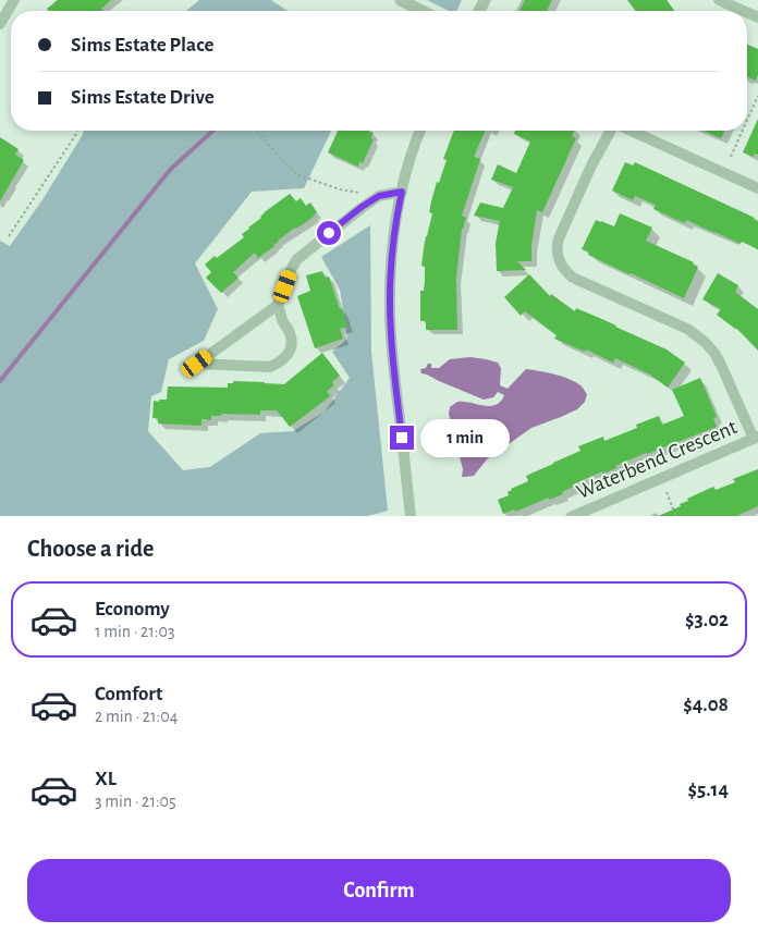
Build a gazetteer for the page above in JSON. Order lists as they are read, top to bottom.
{
  "streets": {
    "street": ["Waterbend Crescent"]
  },
  "page": {
    "banner": ["Sims Estate Place", "Sims Estate Drive"],
    "bubble": "1 min",
    "heading": "Choose a ride",
    "list": [
      {
        "name": "Economy",
        "note": "1 min · 21:03",
        "value": "$3.02"
      },
      {
        "name": "Comfort",
        "note": "2 min · 21:04",
        "value": "$4.08"
      },
      {
        "name": "XL",
        "note": "3 min · 21:05",
        "value": "$5.14"
      }
    ],
    "buttons": "Confirm"
  }
}
